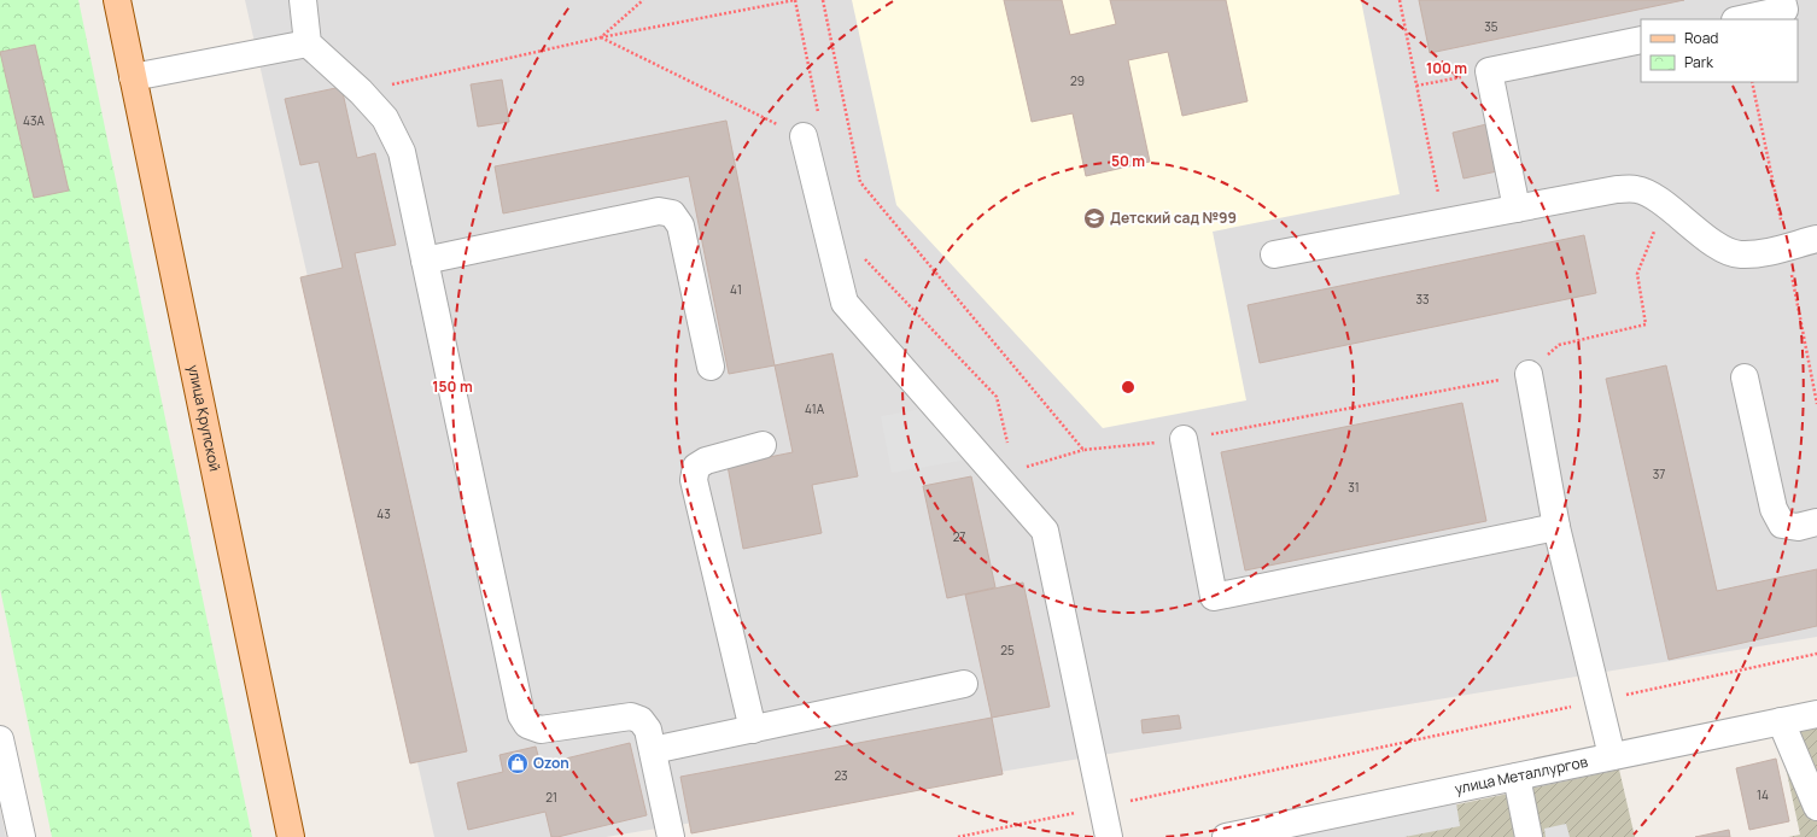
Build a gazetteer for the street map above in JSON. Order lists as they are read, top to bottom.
{
  "streets": {
    "main road": ["улица Крупской"],
    "street": ["улица Металлургов"]
  },
  "places": {
    "school or university": ["Детский сад №99"],
    "shop": ["Ozon"]
  },
  "house_numbers": [
    "35",
    "29",
    "43А",
    "41",
    "33",
    "41А",
    "37",
    "31",
    "43",
    "27",
    "25",
    "23",
    "14",
    "21"
  ],
  "legend": ["Road", "Park"],
  "rings": ["100 m", "50 m", "150 m"]
}
